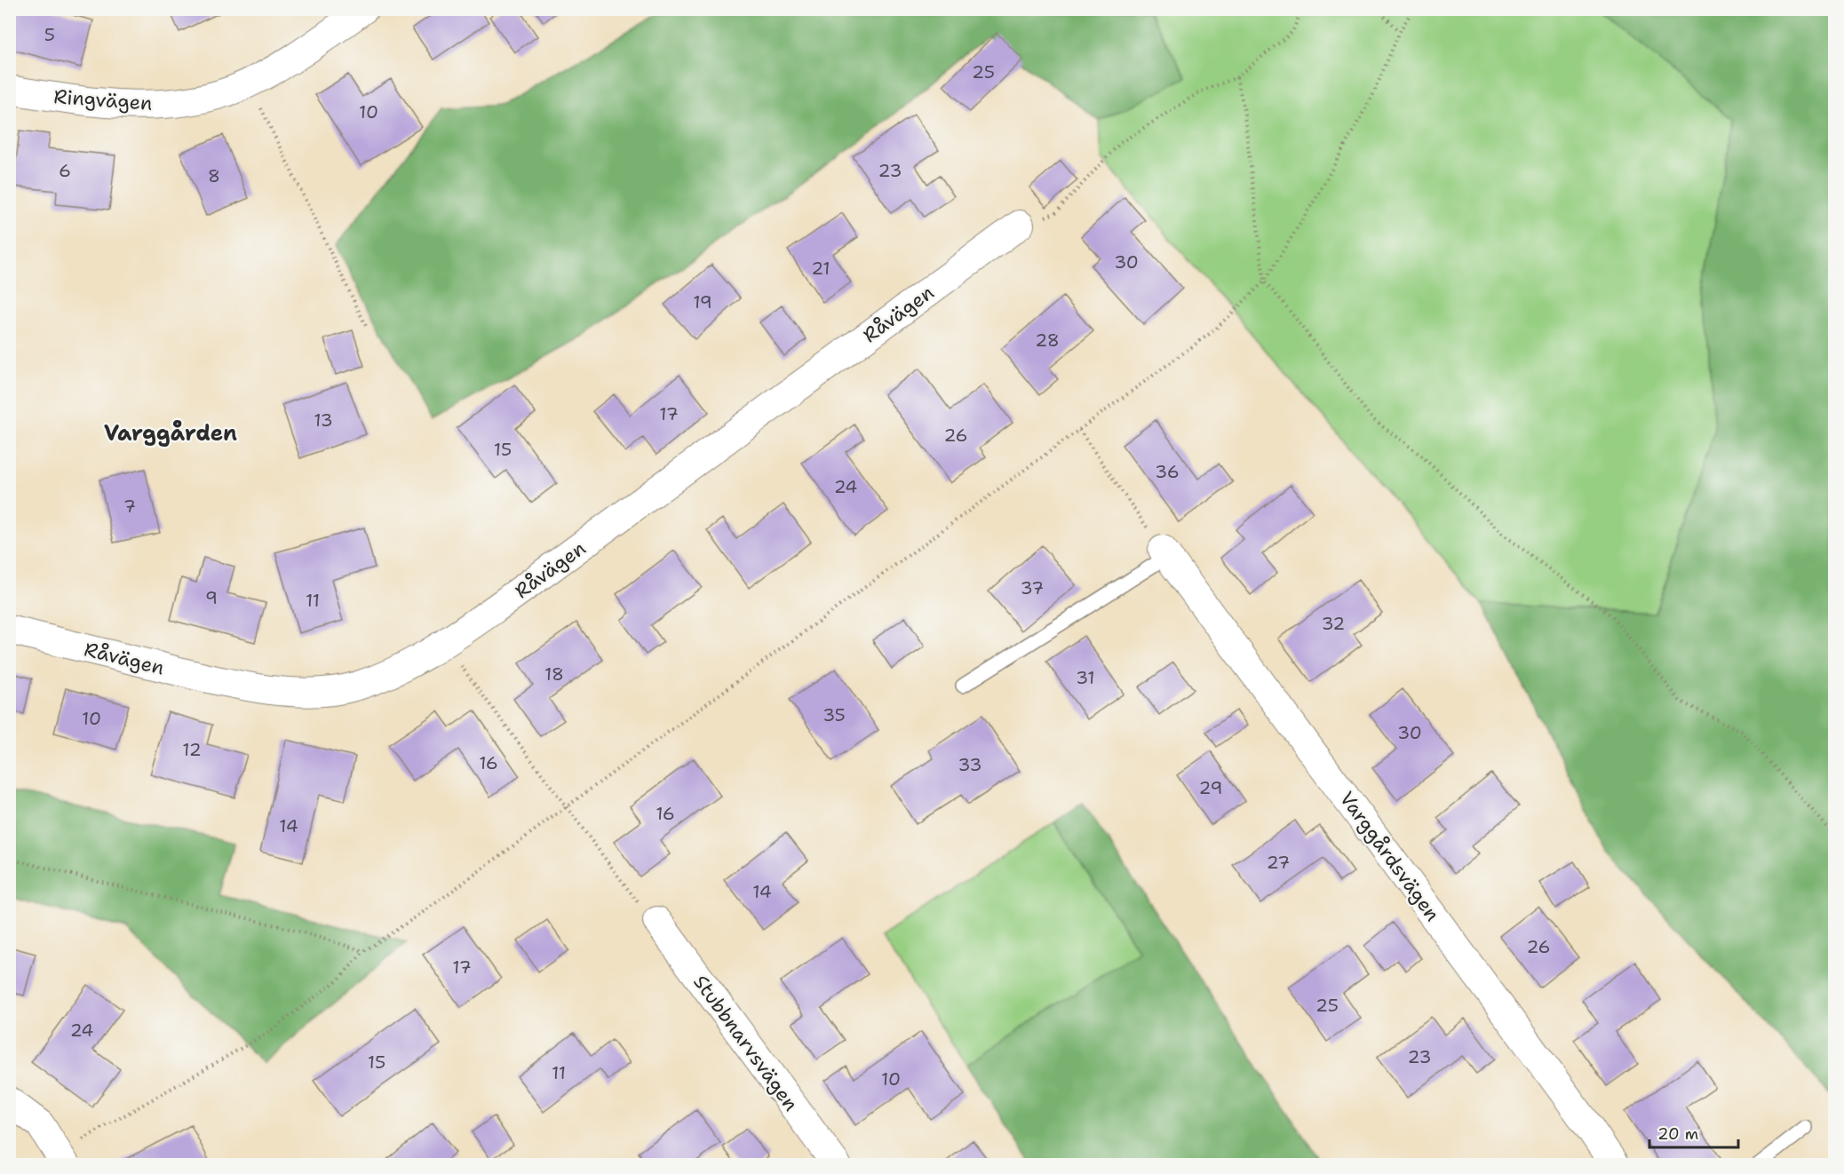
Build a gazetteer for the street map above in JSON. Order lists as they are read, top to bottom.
{
  "streets": {
    "street": [
      "Ringvägen",
      "Råvägen",
      "Varggårdsvägen",
      "Stubbnarvsvägen"
    ]
  },
  "districts": ["Varggården"],
  "house_numbers": [
    "5",
    "25",
    "10",
    "6",
    "23",
    "8",
    "30",
    "21",
    "19",
    "28",
    "17",
    "13",
    "26",
    "15",
    "36",
    "24",
    "7",
    "37",
    "9",
    "11",
    "32",
    "18",
    "31",
    "35",
    "10",
    "30",
    "12",
    "16",
    "33",
    "29",
    "16",
    "14",
    "27",
    "14",
    "26",
    "17",
    "25",
    "24",
    "23",
    "15",
    "11",
    "10"
  ],
  "scale_bar": "20 m"
}
